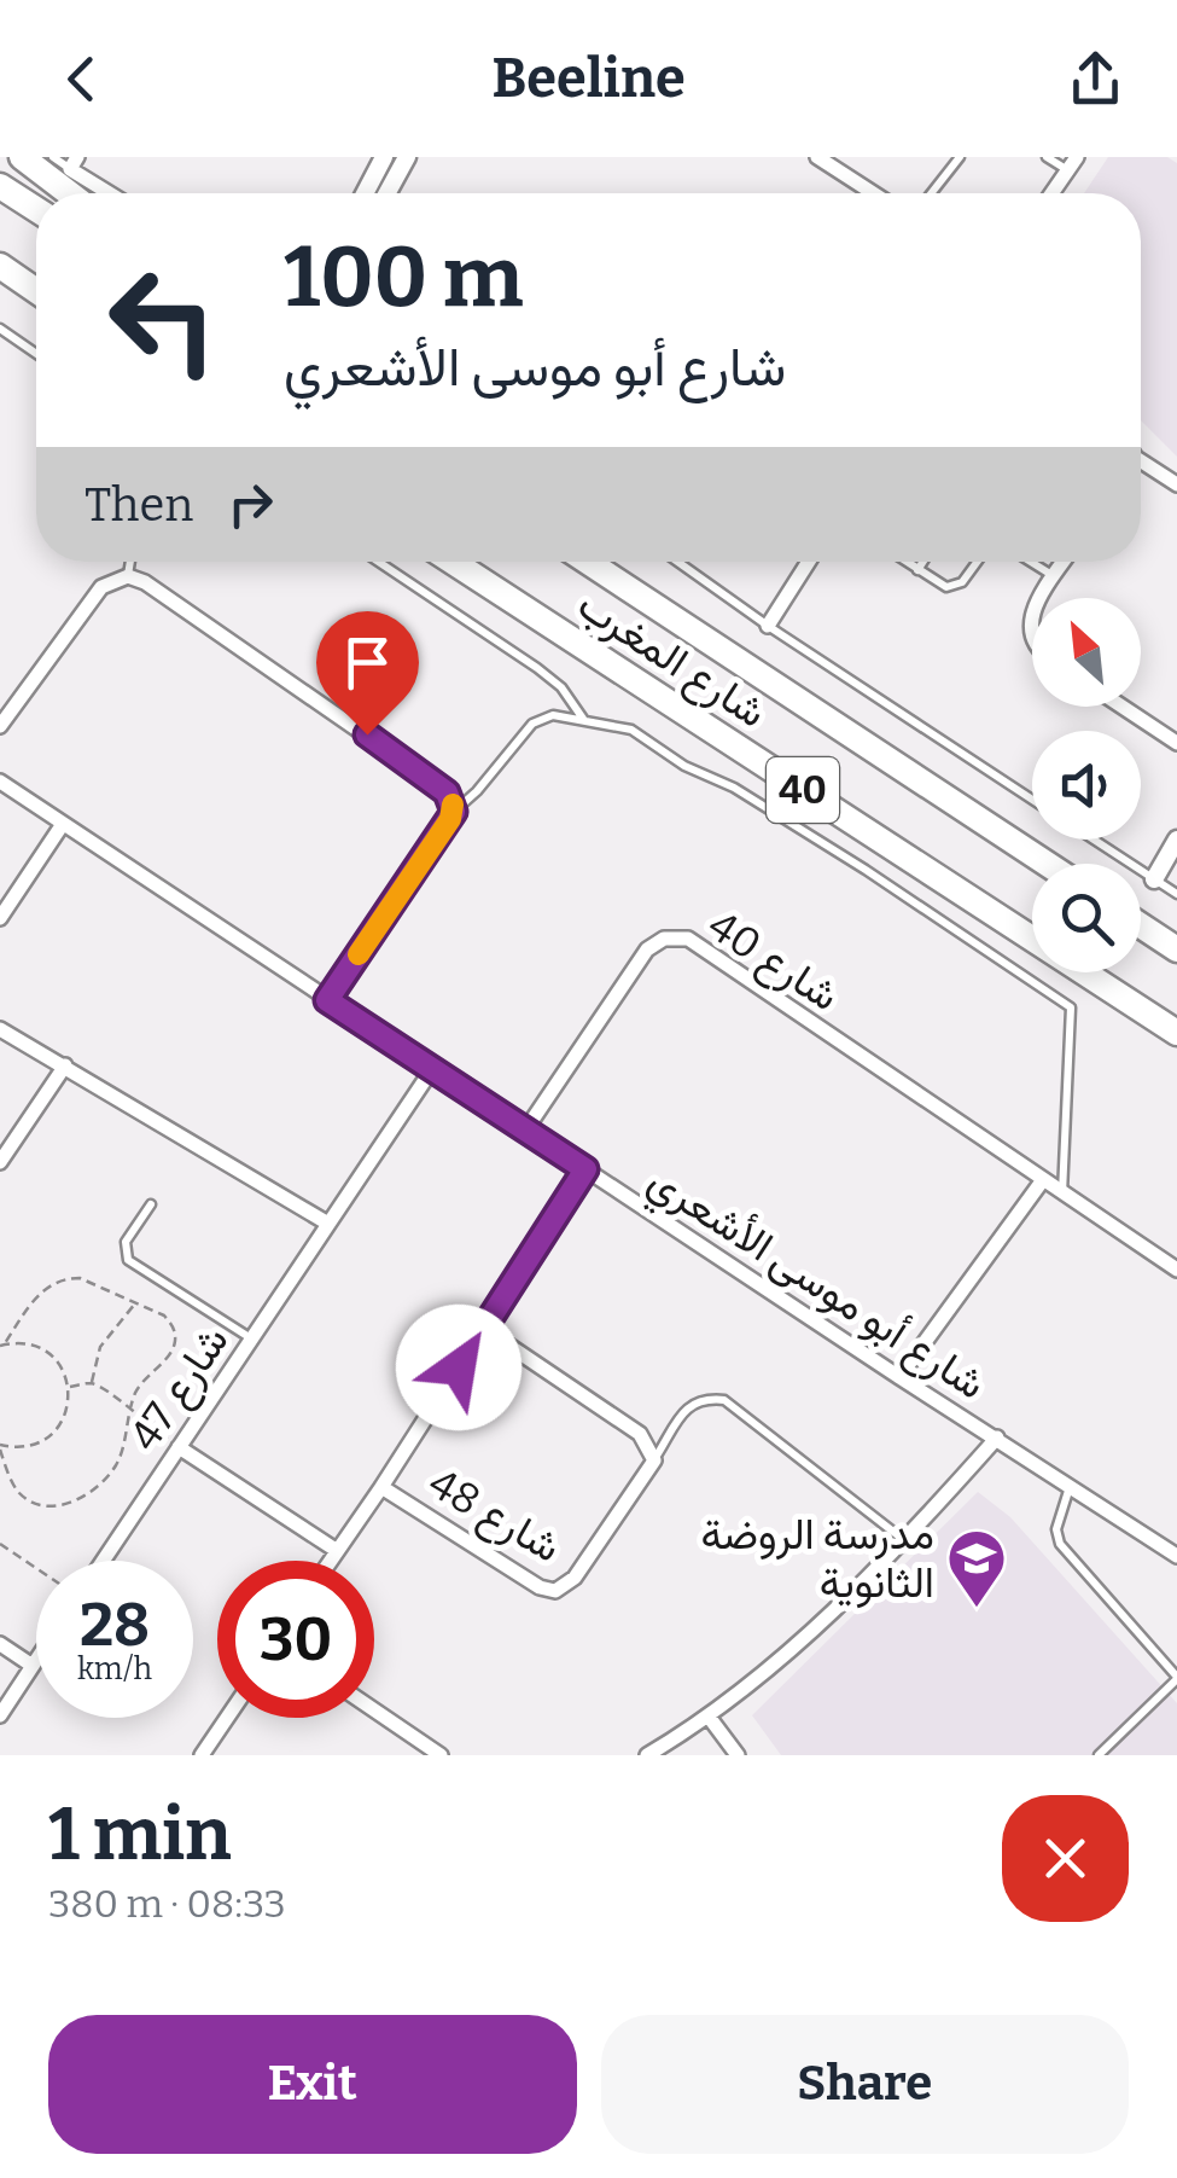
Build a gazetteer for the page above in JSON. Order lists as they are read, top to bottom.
{
  "streets": {
    "highway": ["شارع المغرب", "40"],
    "street": [
      "شارع 40",
      "شارع أبو موسى الأشعري",
      "شارع 47",
      "شارع 48"
    ]
  },
  "crossings": [
    ["شارع 40", "شارع أبو موسى الأشعري"],
    ["شارع أبو موسى الأشعري", "شارع 47"],
    ["شارع أبو موسى الأشعري", "شارع 48"]
  ],
  "places": {
    "school or university": ["مدرسة الروضة الثانوية"]
  },
  "north": "top left",
  "page": {
    "header": "Beeline",
    "turn": ["100 m", "شارع أبو موسى الأشعري"],
    "then": "Then",
    "speed": "28 km/h",
    "limit": "30",
    "heading": ["1 min", "380 m · 08:33"],
    "buttons": ["Exit", "Share"]
  }
}
